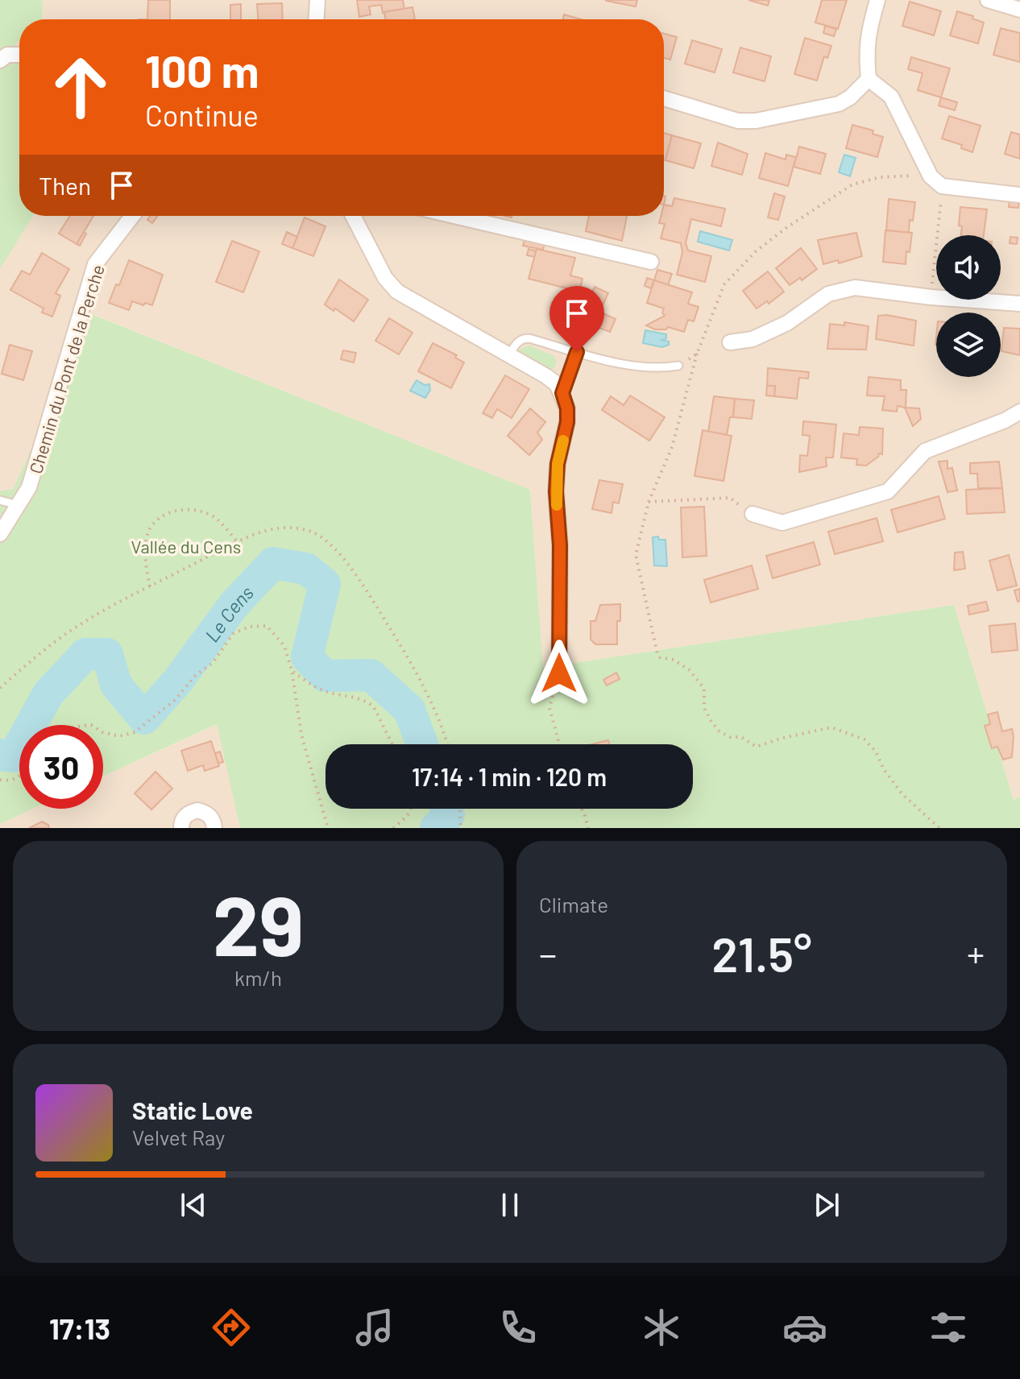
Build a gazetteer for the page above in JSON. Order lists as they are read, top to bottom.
{
  "streets": {
    "street": ["Chemin du Pont de la Perche"]
  },
  "water": ["Le Cens"],
  "parks": ["Vallée du Cens"],
  "page": {
    "turn": ["100 m", "Continue"],
    "then": "Then",
    "limit": "30",
    "trip": "17:14 · 1 min · 120 m",
    "tile": [
      ["29", "km/h"],
      "Climate"
    ],
    "heat": ["−", "21.5°", "+"],
    "song": ["Static Love", "Velvet Ray"],
    "tabs": "17:13"
  }
}
